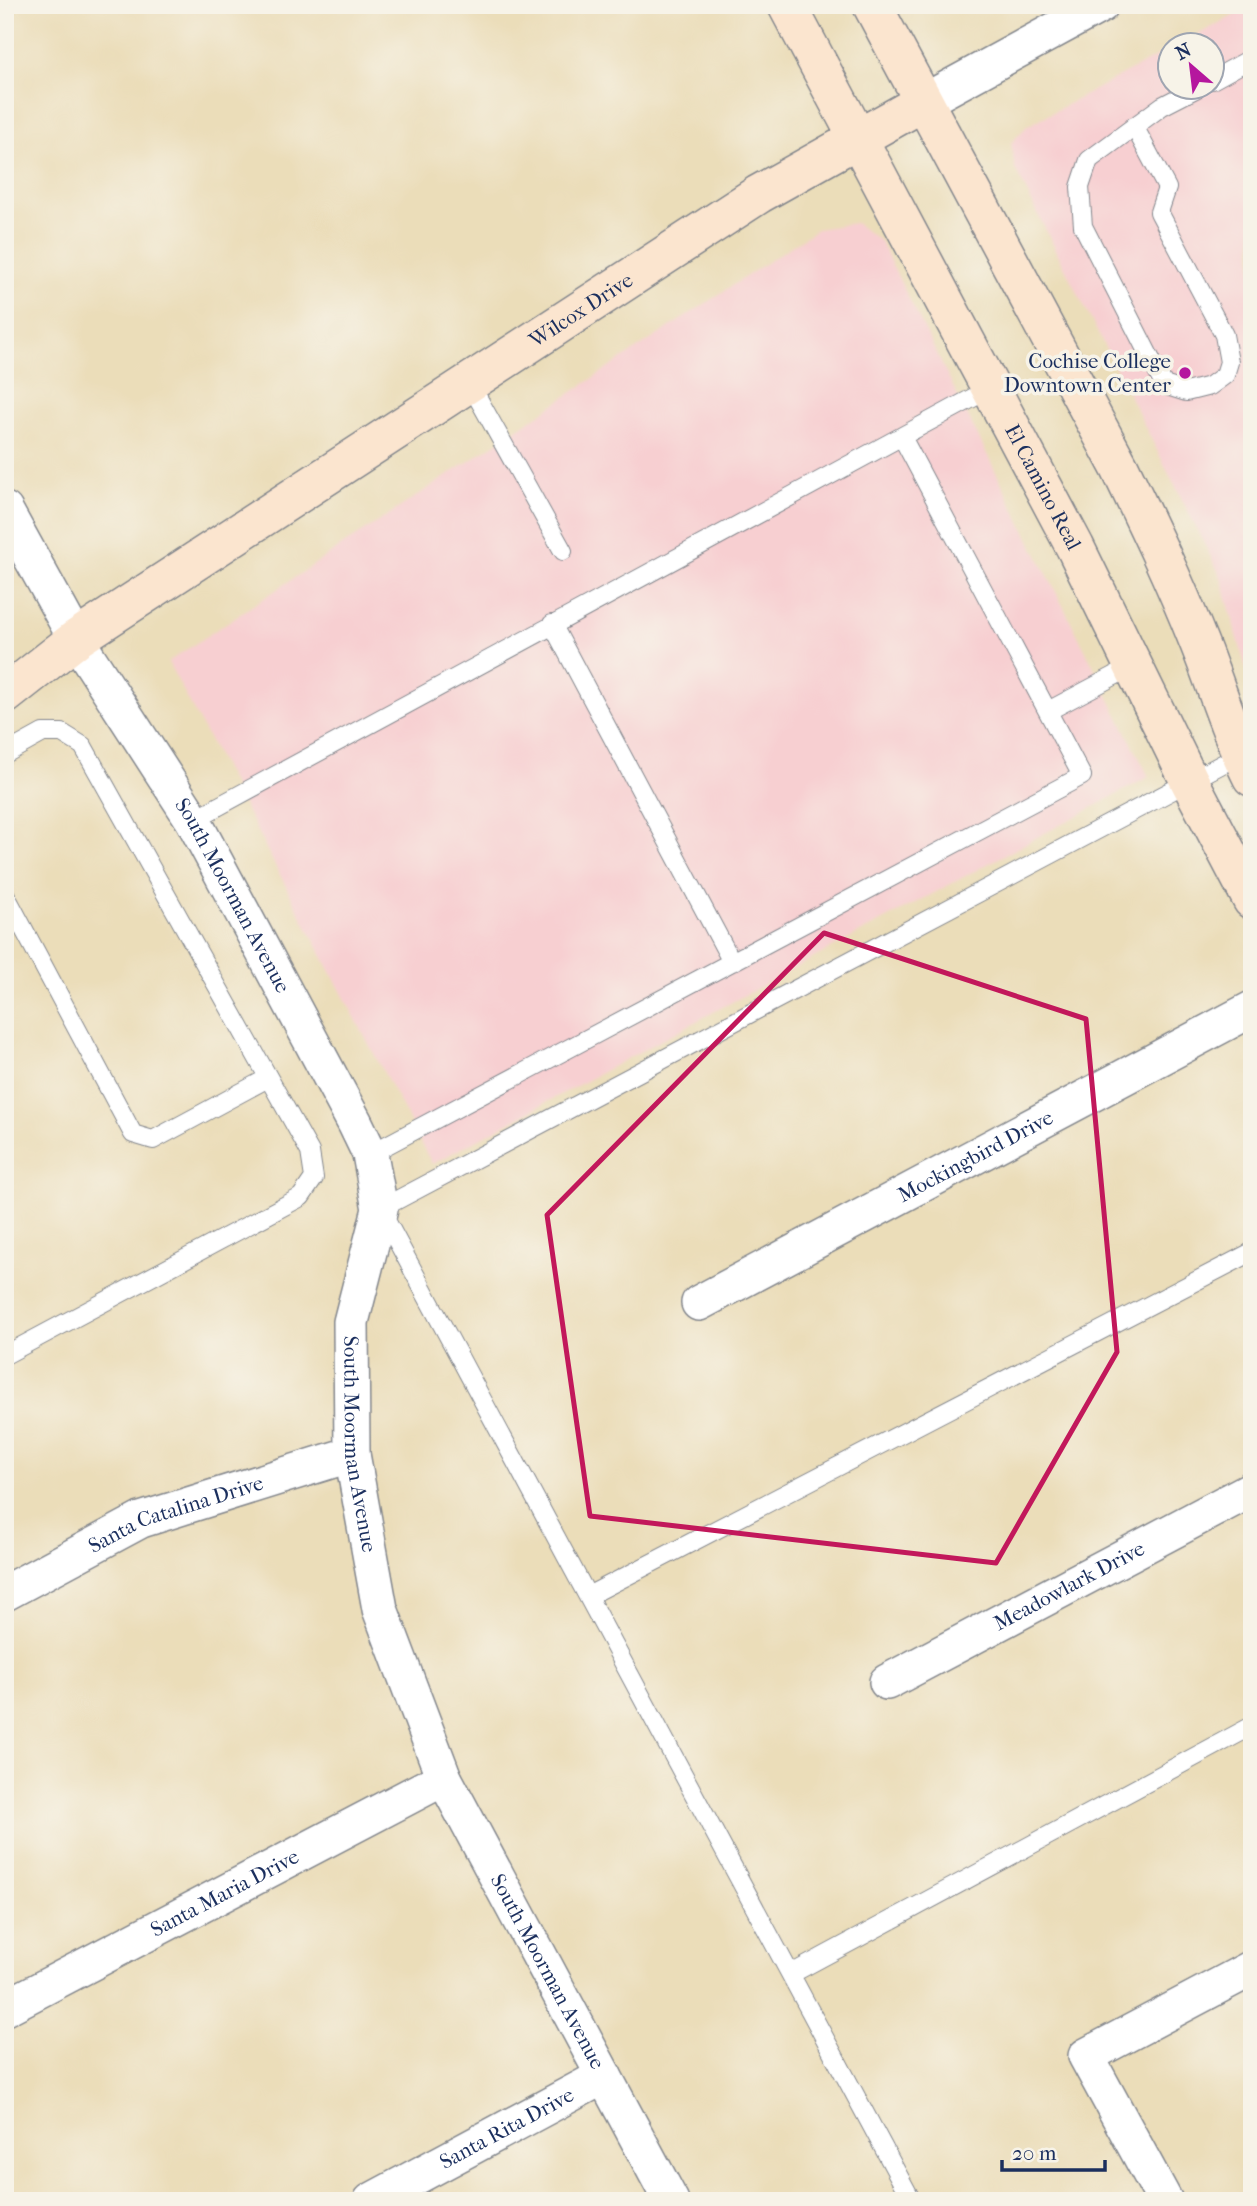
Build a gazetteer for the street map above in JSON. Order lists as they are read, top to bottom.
{
  "streets": {
    "street": [
      "Wilcox Drive",
      "El Camino Real",
      "South Moorman Avenue",
      "Mockingbird Drive",
      "Santa Catalina Drive",
      "Meadowlark Drive",
      "Santa Maria Drive",
      "Santa Rita Drive"
    ]
  },
  "crossings": [
    ["Wilcox Drive", "El Camino Real"],
    ["Wilcox Drive", "South Moorman Avenue"],
    ["South Moorman Avenue", "Santa Catalina Drive"],
    ["South Moorman Avenue", "Santa Maria Drive"],
    ["South Moorman Avenue", "Santa Rita Drive"]
  ],
  "places": ["Cochise College Downtown Center"],
  "scale_bar": "20 m",
  "north": "top left"
}
